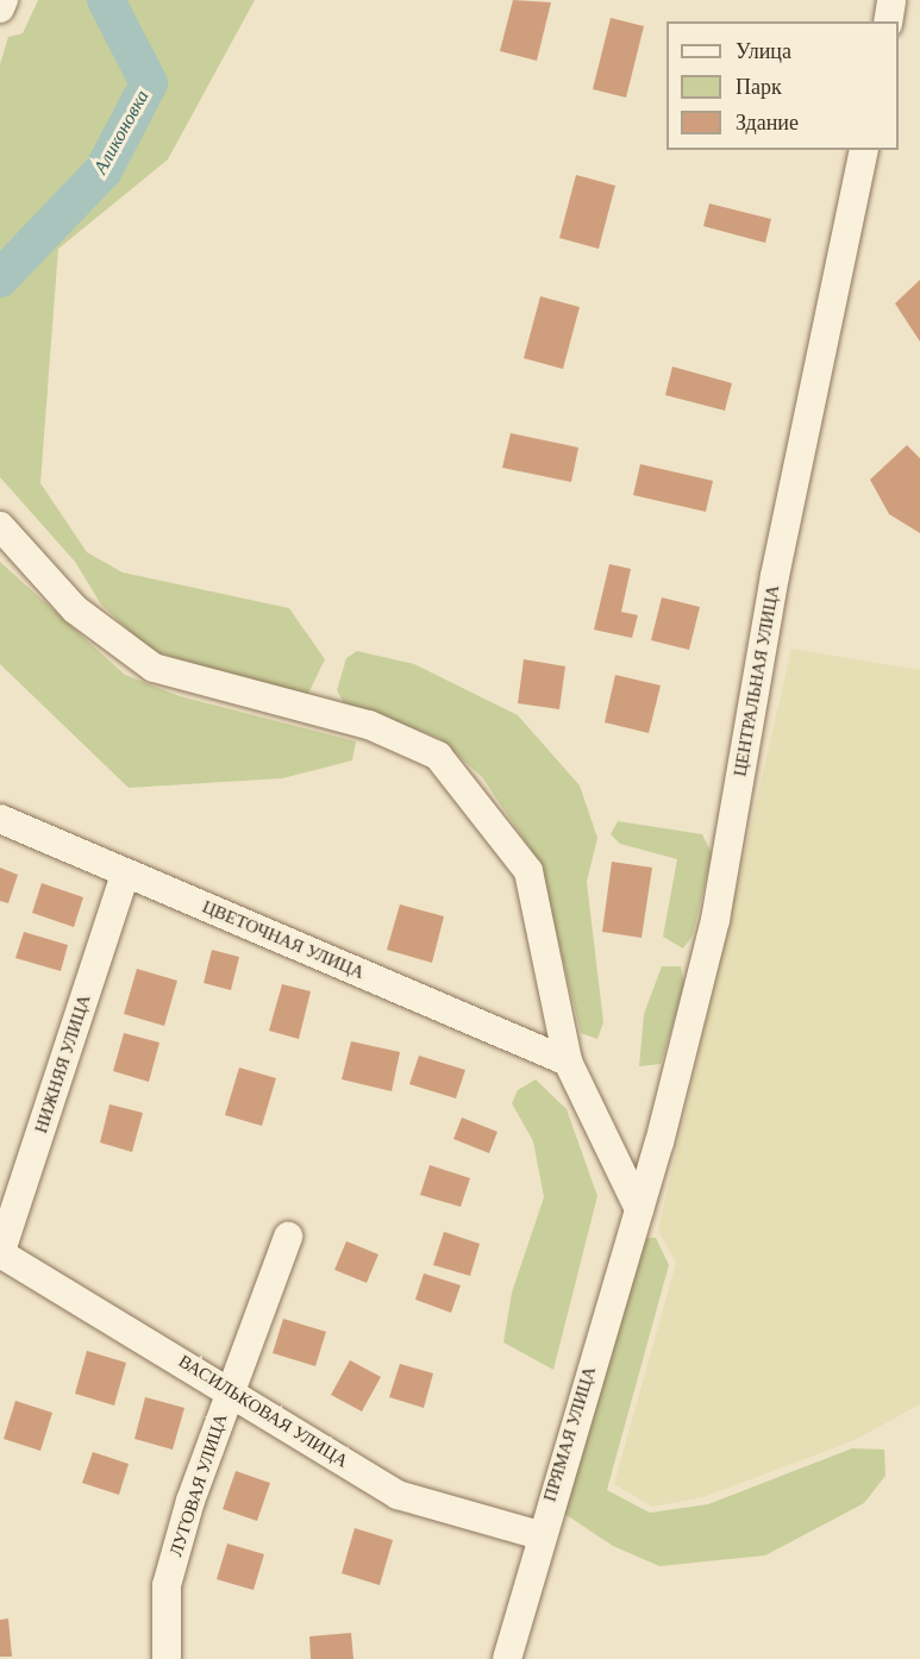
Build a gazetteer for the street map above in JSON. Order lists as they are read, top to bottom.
{
  "streets": {
    "street": [
      "ЦЕНТРАЛЬНАЯ УЛИЦА",
      "ЦВЕТОЧНАЯ УЛИЦА",
      "НИЖНЯЯ УЛИЦА",
      "ВАСИЛЬКОВАЯ УЛИЦА",
      "ПРЯМАЯ УЛИЦА",
      "ЛУГОВАЯ УЛИЦА"
    ]
  },
  "crossings": [
    ["ЦЕНТРАЛЬНАЯ УЛИЦА", "ПРЯМАЯ УЛИЦА"],
    ["ЦВЕТОЧНАЯ УЛИЦА", "НИЖНЯЯ УЛИЦА"],
    ["НИЖНЯЯ УЛИЦА", "ВАСИЛЬКОВАЯ УЛИЦА"],
    ["ВАСИЛЬКОВАЯ УЛИЦА", "ПРЯМАЯ УЛИЦА"],
    ["ВАСИЛЬКОВАЯ УЛИЦА", "ЛУГОВАЯ УЛИЦА"]
  ],
  "water": ["Аликоновка"],
  "legend": ["Улица", "Парк", "Здание"]
}
